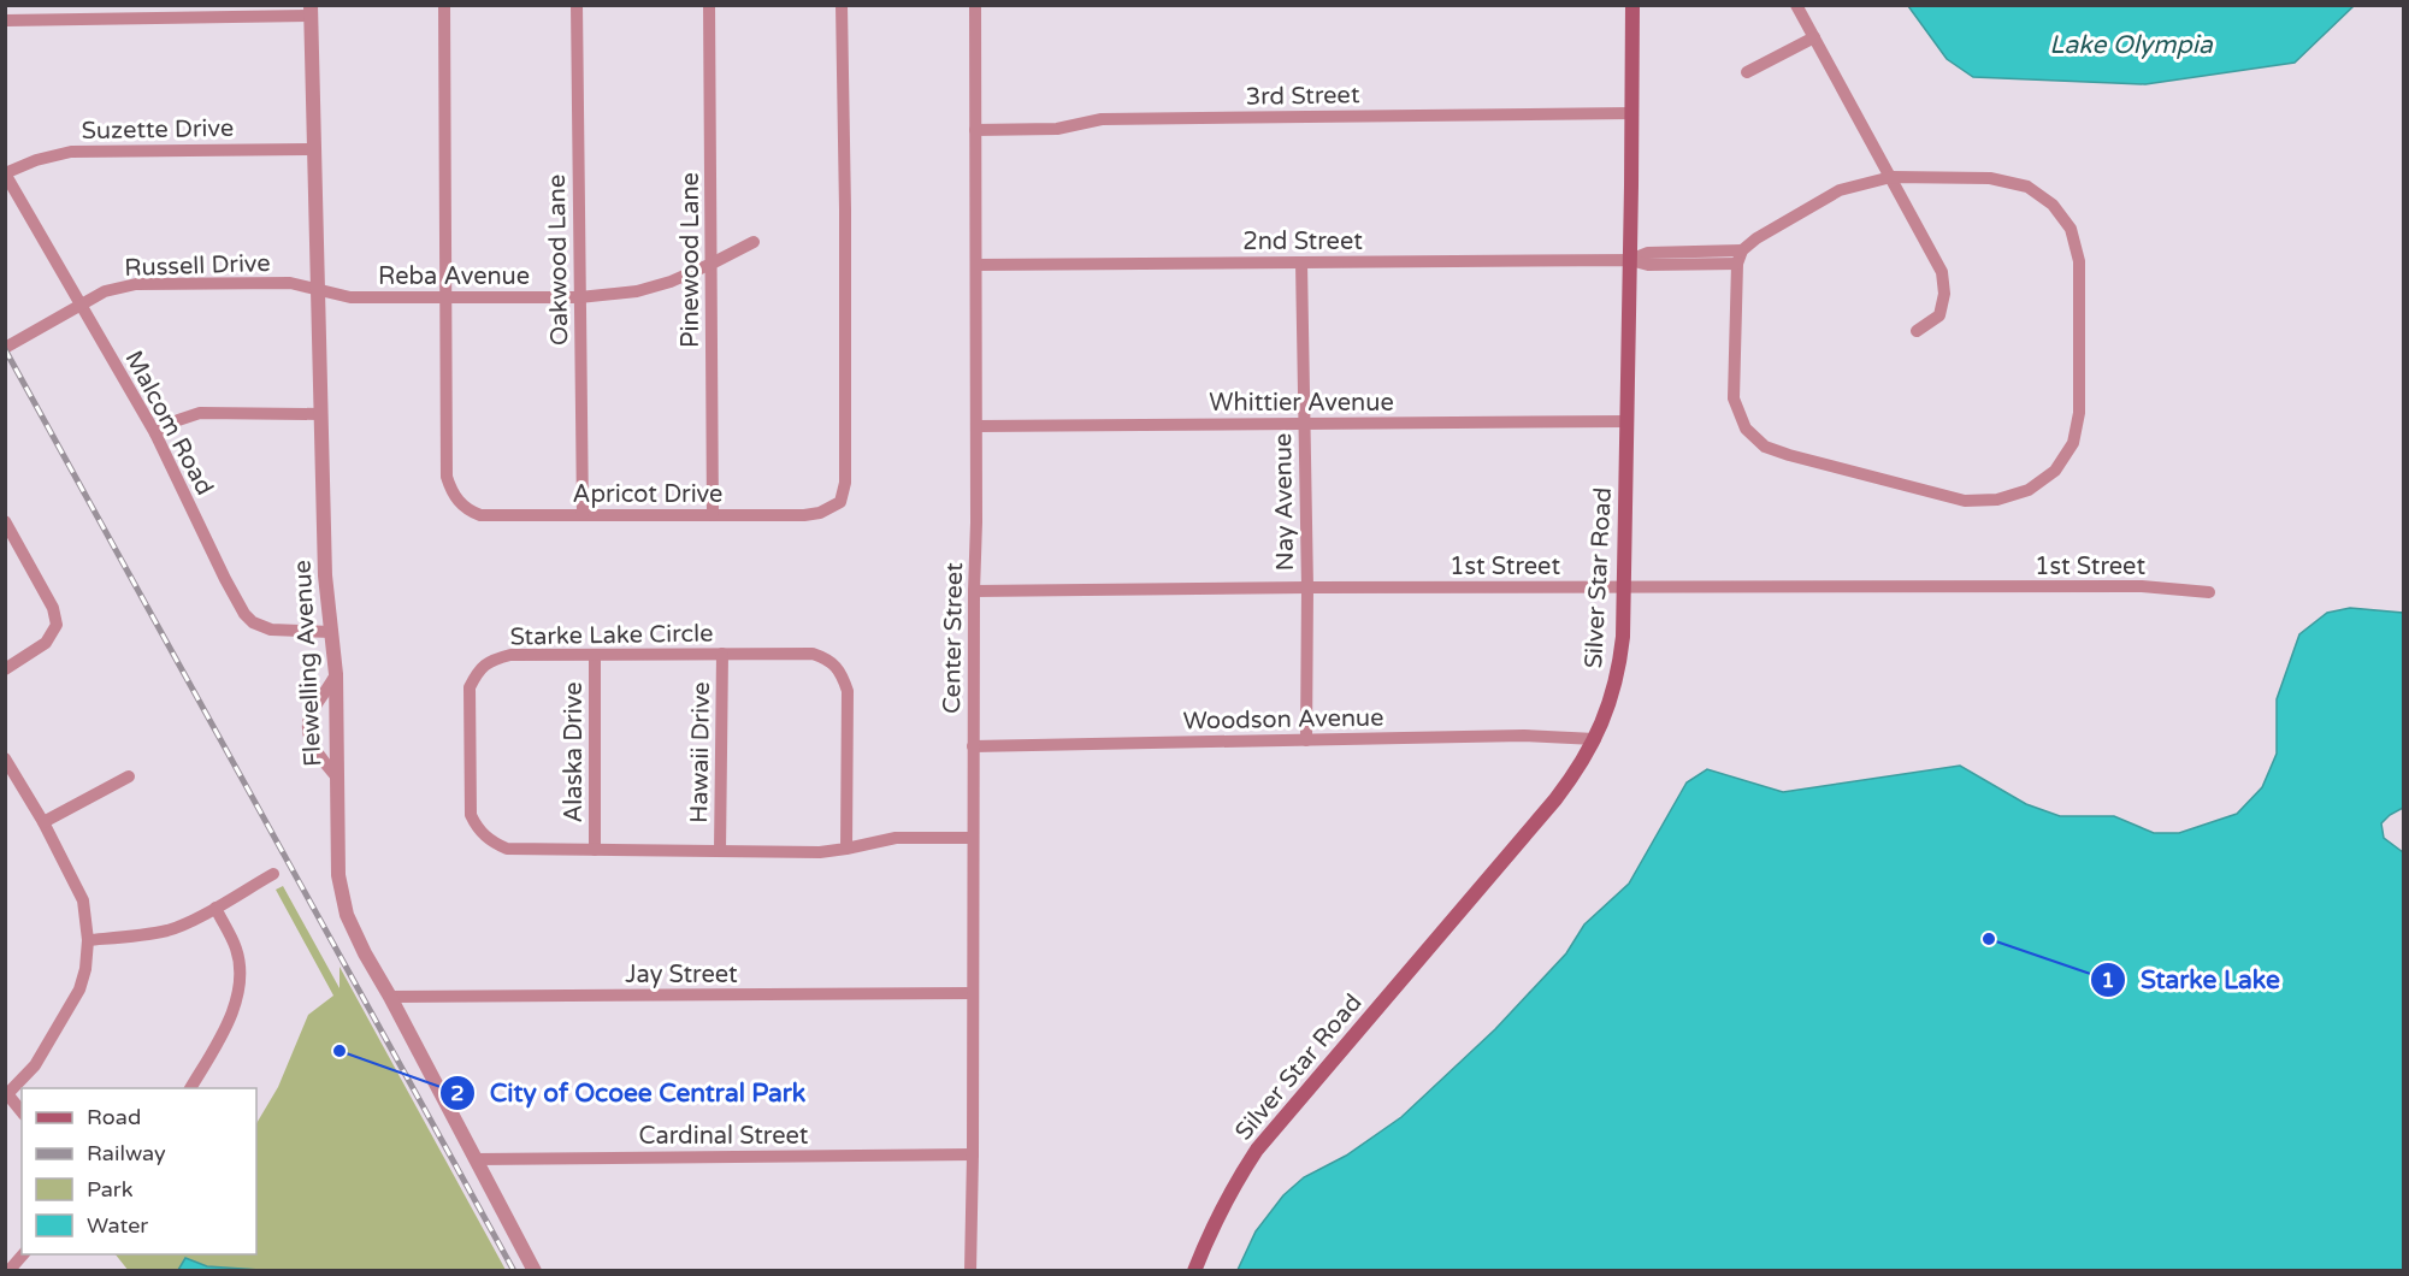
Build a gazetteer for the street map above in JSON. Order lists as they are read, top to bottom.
{
  "streets": {
    "main road": ["Silver Star Road"],
    "street": [
      "3rd Street",
      "Suzette Drive",
      "2nd Street",
      "Oakwood Lane",
      "Pinewood Lane",
      "Russell Drive",
      "Reba Avenue",
      "Whittier Avenue",
      "Malcom Road",
      "Apricot Drive",
      "Nay Avenue",
      "1st Street",
      "Starke Lake Circle",
      "Center Street",
      "Flewelling Avenue",
      "Woodson Avenue",
      "Alaska Drive",
      "Hawaii Drive",
      "Jay Street",
      "Cardinal Street"
    ]
  },
  "crossings": [
    ["3rd Street", "Silver Star Road"],
    ["3rd Street", "Center Street"],
    ["Suzette Drive", "Malcom Road"],
    ["Suzette Drive", "Flewelling Avenue"],
    ["2nd Street", "Nay Avenue"],
    ["2nd Street", "Silver Star Road"],
    ["2nd Street", "Center Street"],
    ["Oakwood Lane", "Reba Avenue"],
    ["Oakwood Lane", "Apricot Drive"],
    ["Pinewood Lane", "Reba Avenue"],
    ["Pinewood Lane", "Apricot Drive"],
    ["Russell Drive", "Reba Avenue"],
    ["Russell Drive", "Malcom Road"],
    ["Russell Drive", "Flewelling Avenue"],
    ["Reba Avenue", "Apricot Drive"],
    ["Reba Avenue", "Flewelling Avenue"],
    ["Whittier Avenue", "Nay Avenue"],
    ["Whittier Avenue", "Silver Star Road"],
    ["Whittier Avenue", "Center Street"],
    ["Malcom Road", "Flewelling Avenue"],
    ["Nay Avenue", "1st Street"],
    ["Nay Avenue", "Woodson Avenue"],
    ["1st Street", "Silver Star Road"],
    ["1st Street", "Center Street"],
    ["Silver Star Road", "Woodson Avenue"],
    ["Starke Lake Circle", "Center Street"],
    ["Starke Lake Circle", "Alaska Drive"],
    ["Starke Lake Circle", "Hawaii Drive"],
    ["Center Street", "Woodson Avenue"],
    ["Center Street", "Jay Street"],
    ["Center Street", "Cardinal Street"],
    ["Flewelling Avenue", "Jay Street"],
    ["Flewelling Avenue", "Cardinal Street"]
  ],
  "water": ["Lake Olympia"],
  "places": ["Starke Lake", "City of Ocoee Central Park"],
  "legend": [
    "Road",
    "Railway",
    "Park",
    "Water"
  ]
}
